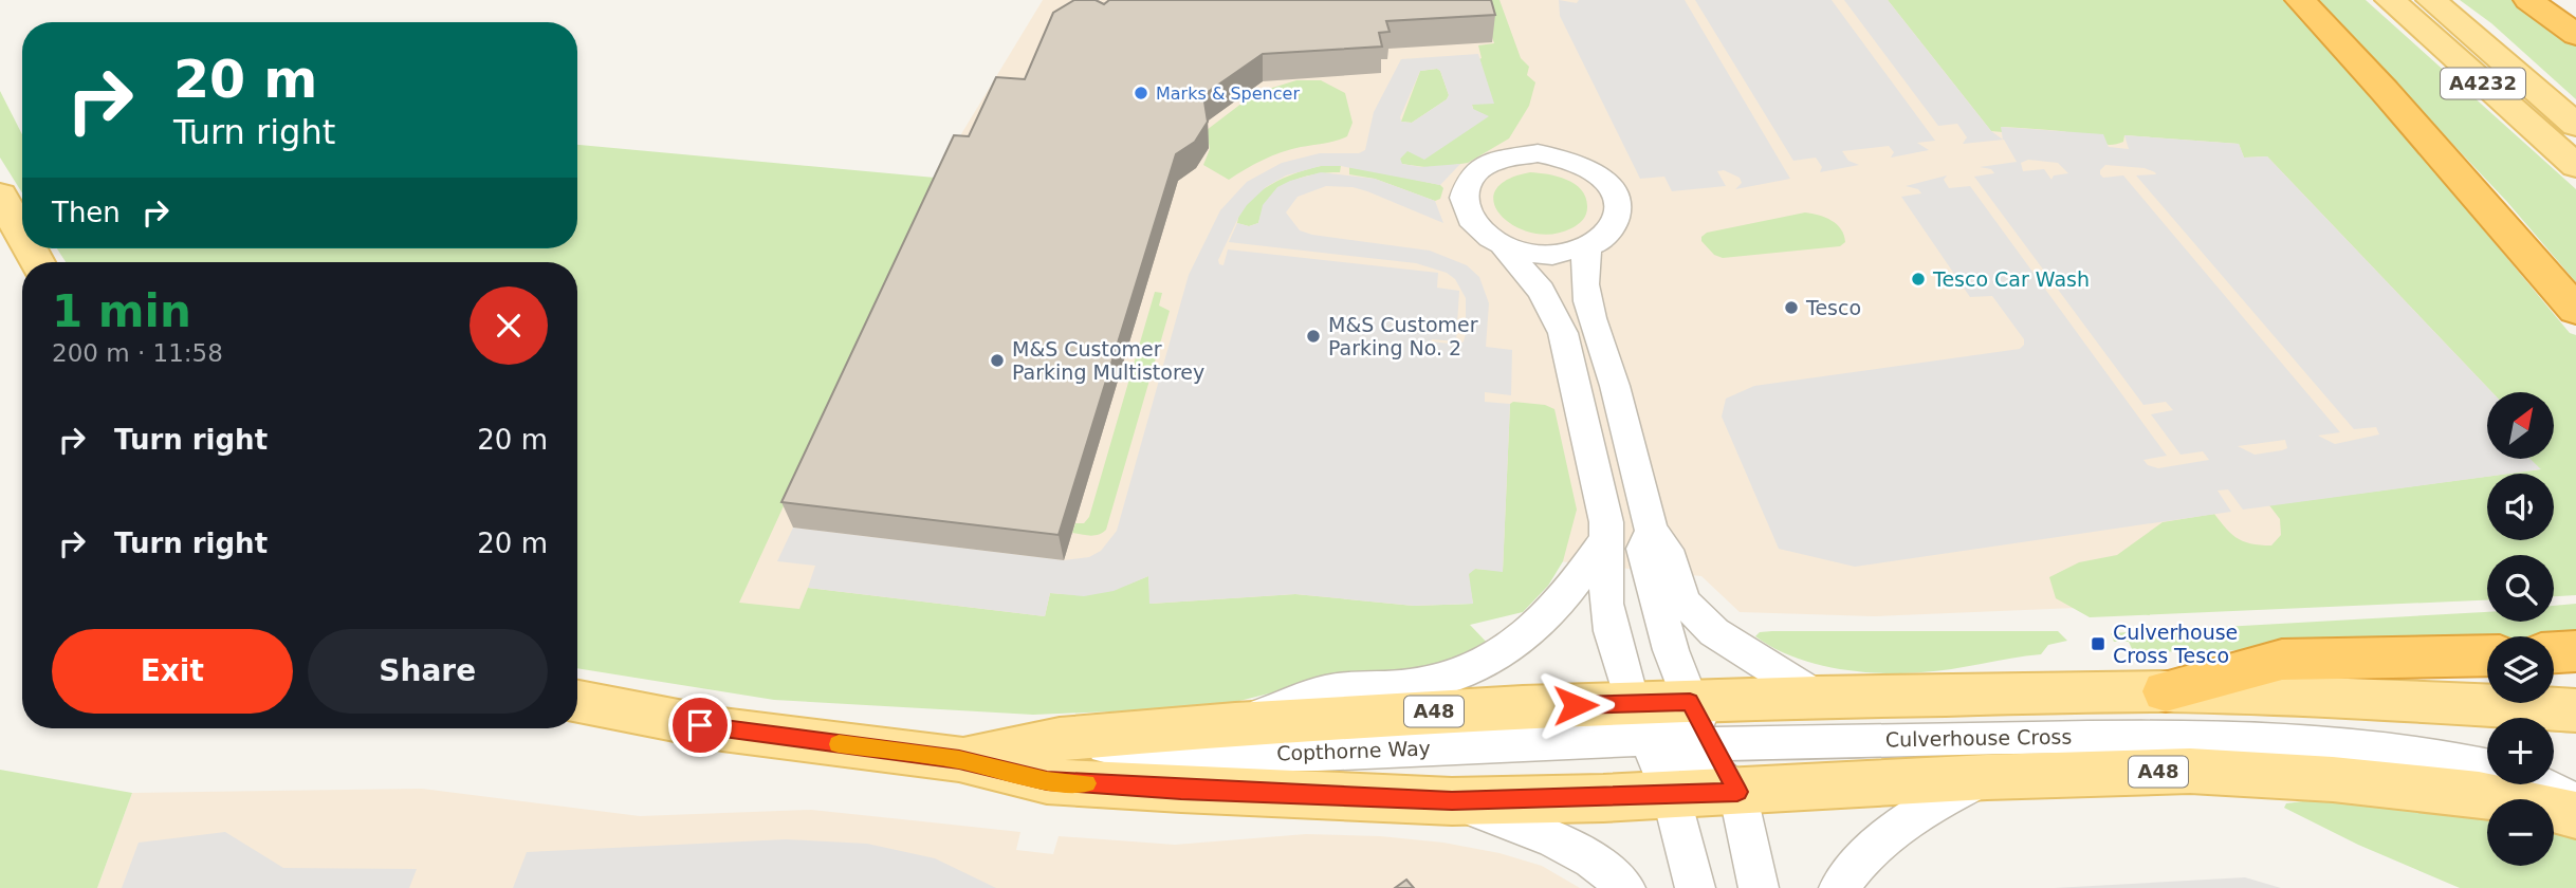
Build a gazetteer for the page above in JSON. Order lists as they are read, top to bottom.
{
  "streets": {
    "main road": ["A4232", "A48"],
    "street": ["Culverhouse Cross", "Copthorne Way"]
  },
  "crossings": [
    ["A48", "Culverhouse Cross"],
    ["A48", "Copthorne Way"],
    ["Culverhouse Cross", "Copthorne Way"]
  ],
  "places": {
    "other": [
      "Marks & Spencer",
      "Tesco Car Wash",
      "Tesco",
      "M&S Customer Parking No. 2",
      "M&S Customer Parking Multistorey"
    ],
    "transit": ["Culverhouse Cross Tesco"]
  },
  "north": "top right",
  "page": {
    "turn": ["20 m", "Turn right"],
    "then": "Then",
    "heading": ["1 min", "200 m · 11:58"],
    "list": [
      {
        "name": "Turn right",
        "value": "20 m"
      },
      {
        "name": "Turn right",
        "value": "20 m"
      }
    ],
    "map_buttons": ["+", "−"],
    "buttons": ["Exit", "Share"]
  }
}
